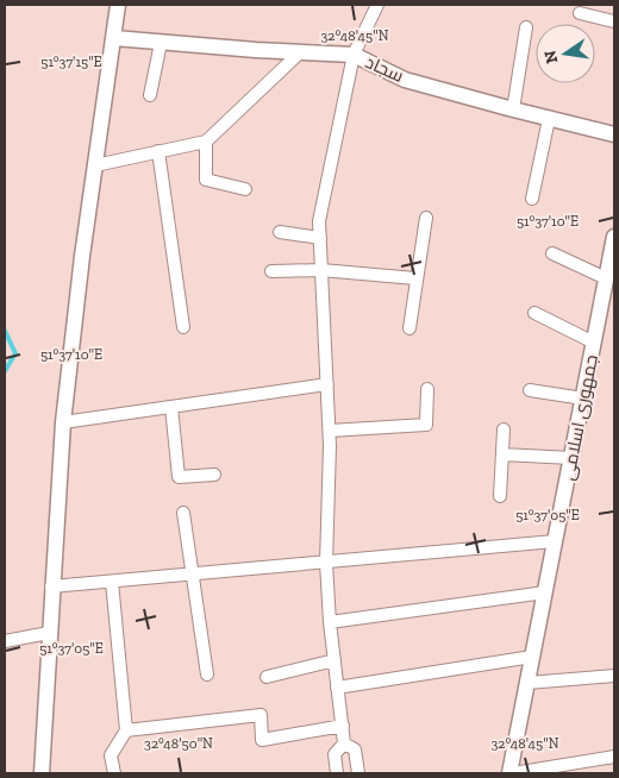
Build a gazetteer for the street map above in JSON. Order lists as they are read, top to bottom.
{
  "streets": {
    "street": ["سجاد", "جمهوری اسلامی"]
  },
  "north": "left",
  "coordinates": [
    "32°48'45\"N",
    "51°37'15\"E",
    "51°37'10\"E",
    "51°37'05\"E",
    "32°48'50\"N"
  ]
}
